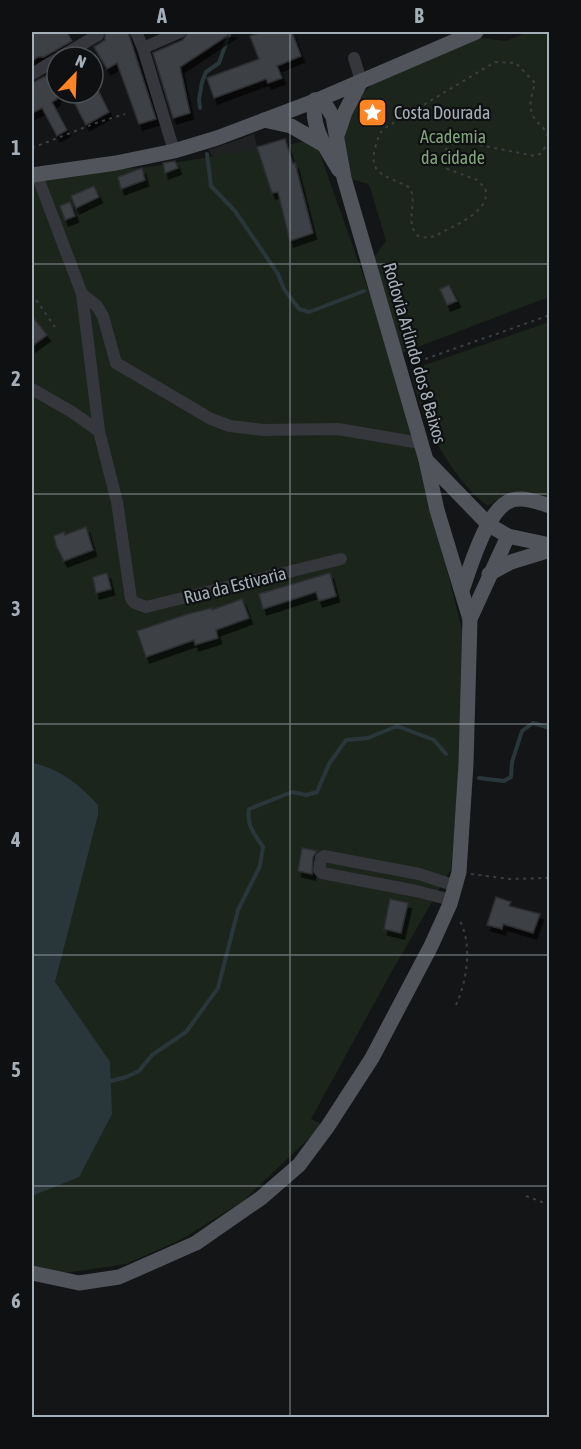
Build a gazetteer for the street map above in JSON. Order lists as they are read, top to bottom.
{
  "streets": {
    "main road": ["Rodovia Arlindo dos 8 Baixos"],
    "street": ["Rua da Estivaria"]
  },
  "parks": ["Academia da cidade"],
  "places": {
    "place": ["Costa Dourada"]
  },
  "north": "top right",
  "grid": {
    "columns": ["A", "B"],
    "rows": [
      "1",
      "2",
      "3",
      "4",
      "5",
      "6"
    ]
  }
}
